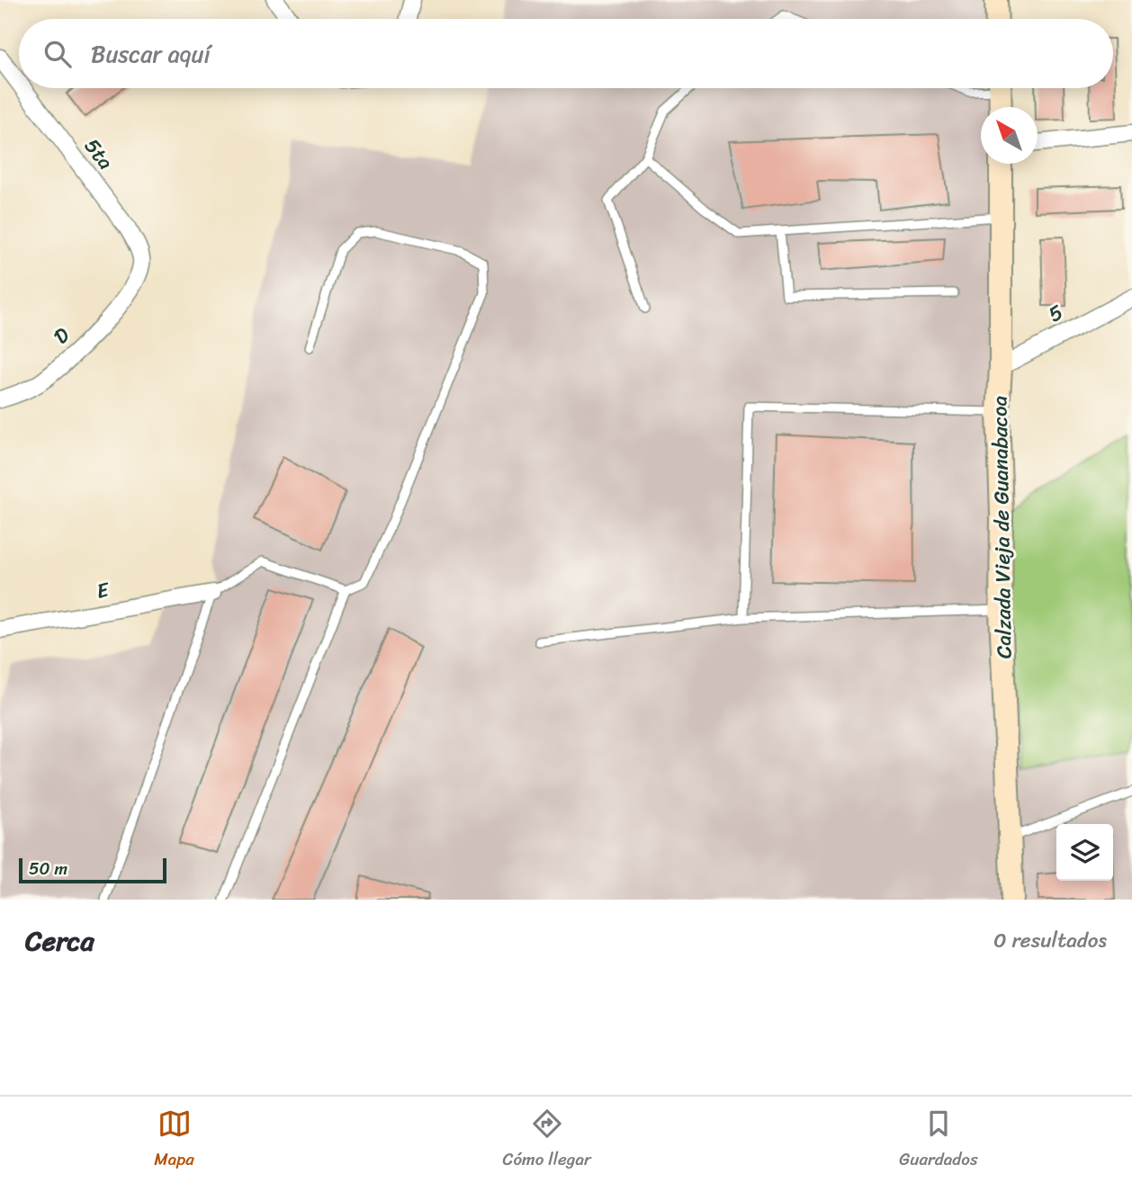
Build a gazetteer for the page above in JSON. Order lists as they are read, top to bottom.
{
  "streets": {
    "main road": ["Calzada Vieja de Guanabacoa"],
    "street": [
      "5ta",
      "5",
      "D",
      "E"
    ]
  },
  "crossings": [
    ["5ta", "D"],
    ["5", "Calzada Vieja de Guanabacoa"]
  ],
  "scale_bar": "50 m",
  "north": "top left",
  "page": {
    "search": "Buscar aquí",
    "scale": "50 m",
    "heading": ["Cerca", "0 resultados"],
    "nav": ["Mapa", "Cómo llegar", "Guardados"]
  }
}
